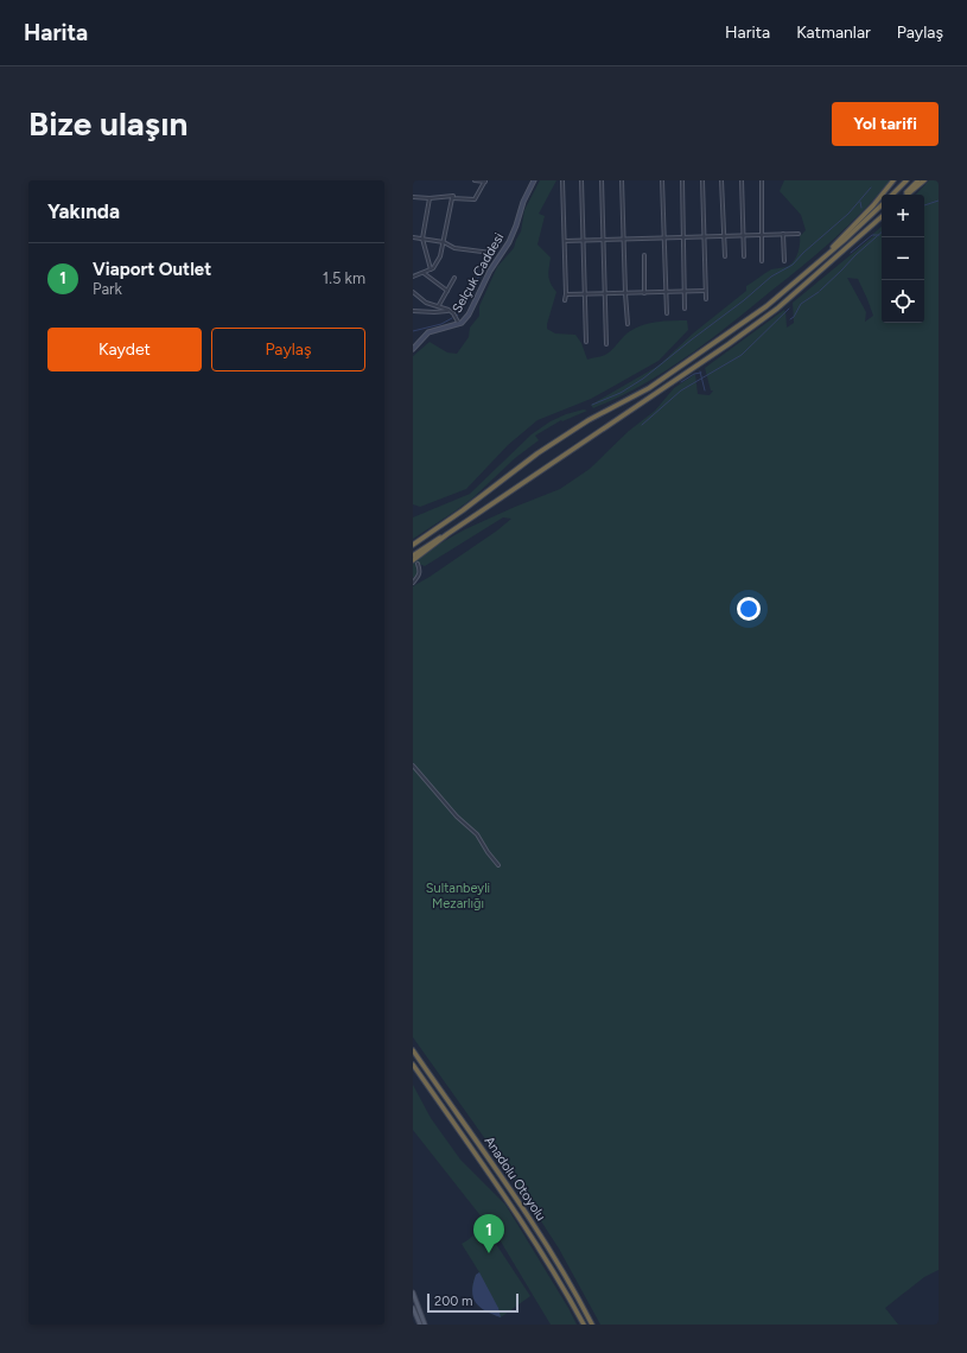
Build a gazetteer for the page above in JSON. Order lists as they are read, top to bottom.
{
  "streets": {
    "highway": ["Anadolu Otoyolu"],
    "street": ["Selçuk Caddesi"]
  },
  "parks": ["Sultanbeyli Mezarlığı"],
  "scale_bar": "200 m",
  "page": {
    "header": "Harita",
    "nav": ["Harita", "Katmanlar", "Paylaş"],
    "buttons": [
      "Yol tarifi",
      ["Kaydet", "Paylaş"]
    ],
    "title": "Bize ulaşın",
    "heading": "Yakında",
    "map_buttons": ["+", "−"],
    "list": [
      {
        "mark": "1",
        "name": "Viaport Outlet",
        "note": "Park",
        "value": "1.5 km"
      }
    ],
    "pins": "1",
    "scale": "200 m"
  }
}
